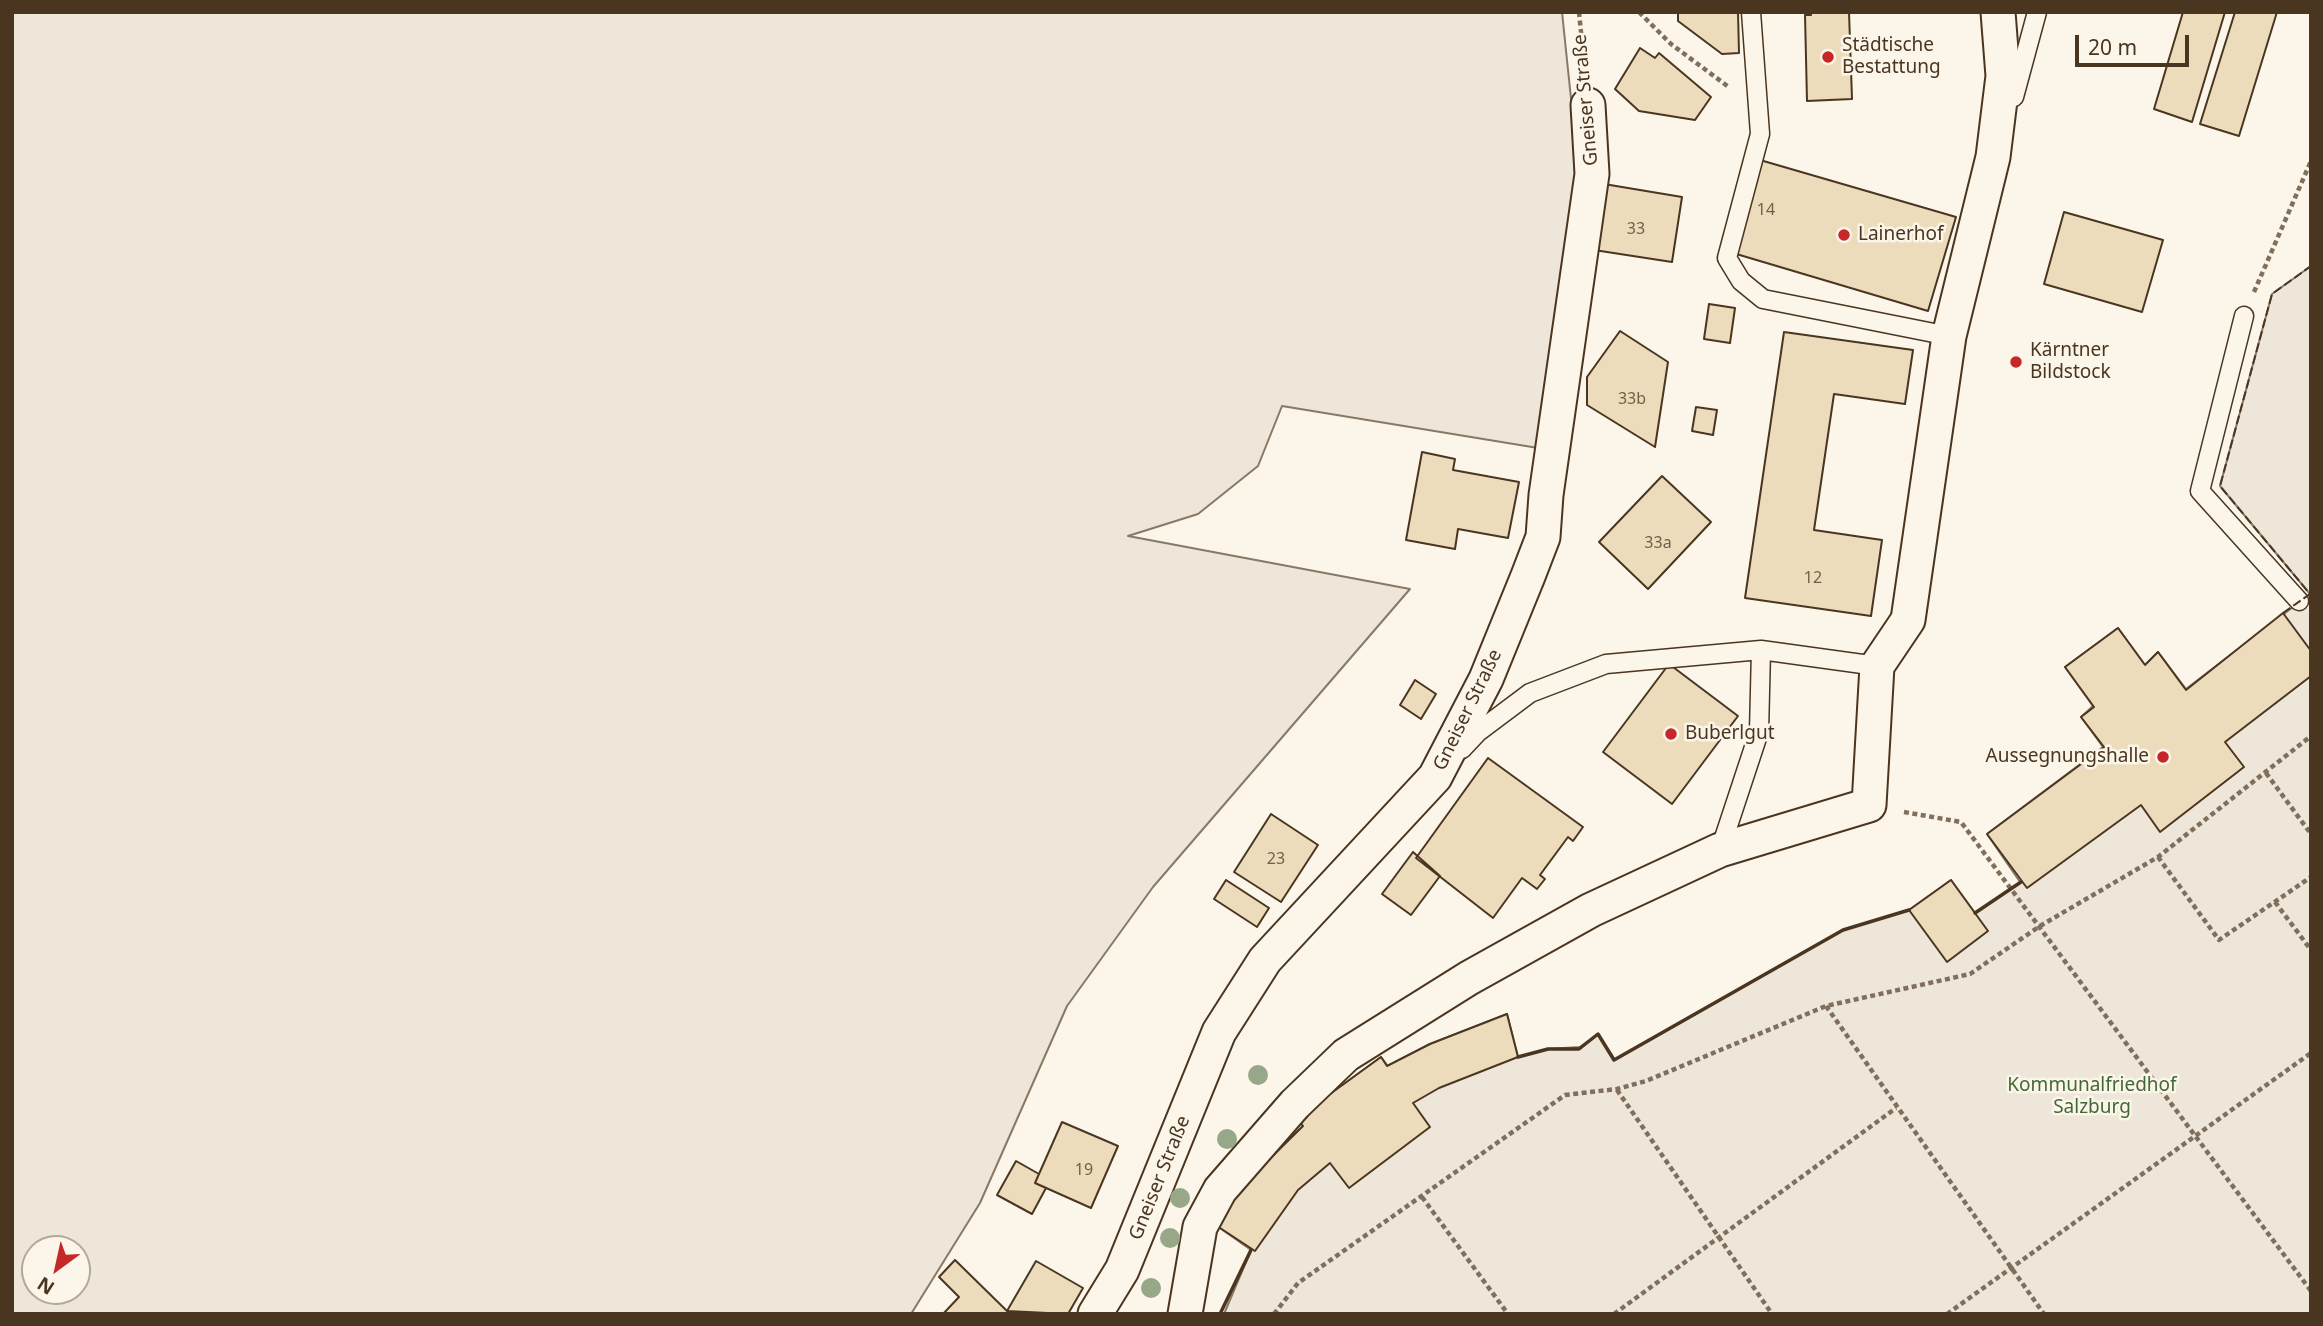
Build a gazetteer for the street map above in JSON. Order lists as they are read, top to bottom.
{
  "streets": {
    "street": ["Gneiser Straße"]
  },
  "parks": ["Kommunalfriedhof Salzburg"],
  "places": [
    "Städtische Bestattung",
    "Lainerhof",
    "Kärntner Bildstock",
    "Buberlgut",
    "Aussegnungshalle"
  ],
  "house_numbers": [
    "14",
    "33",
    "33b",
    "33a",
    "12",
    "23",
    "19"
  ],
  "scale_bar": "20 m",
  "north": "bottom left"
}
